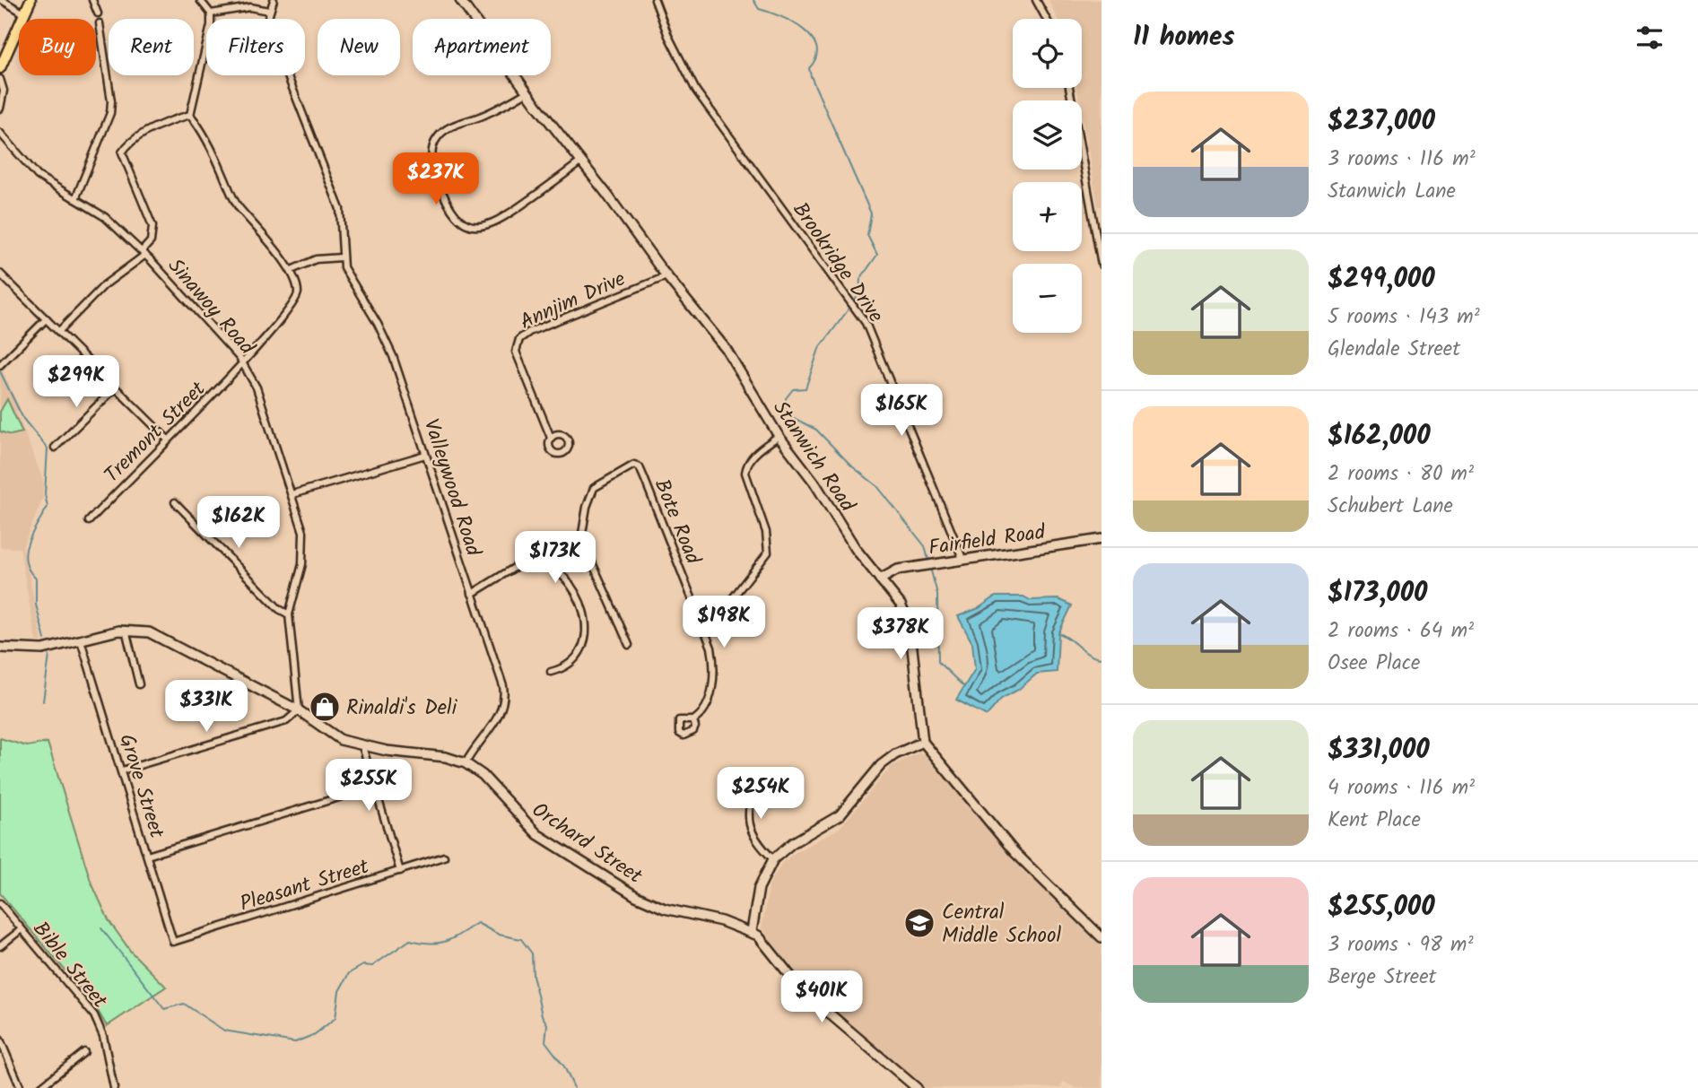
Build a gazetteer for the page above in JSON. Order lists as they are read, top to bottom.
{
  "streets": {
    "street": [
      "Brookridge Drive",
      "Annjim Drive",
      "Sinawoy Road",
      "Tremont Street",
      "Stanwich Road",
      "Valleywood Road",
      "Bote Road",
      "Fairfield Road",
      "Grove Street",
      "Orchard Street",
      "Pleasant Street",
      "Bible Street"
    ]
  },
  "crossings": [
    ["Brookridge Drive", "Fairfield Road"],
    ["Annjim Drive", "Stanwich Road"],
    ["Sinawoy Road", "Tremont Street"],
    ["Sinawoy Road", "Orchard Street"],
    ["Stanwich Road", "Fairfield Road"],
    ["Valleywood Road", "Orchard Street"],
    ["Grove Street", "Orchard Street"],
    ["Grove Street", "Pleasant Street"]
  ],
  "places": {
    "shop": ["Rinaldi's Deli"],
    "school or university": ["Central Middle School"]
  },
  "page": {
    "heading": "11 homes",
    "map_buttons": ["+", "−"],
    "chip": [
      "Buy",
      "Rent",
      "Filters",
      "New",
      "Apartment"
    ],
    "list": [
      {
        "name": "$237,000",
        "note": "3 rooms · 116 m² · Stanwich Lane"
      },
      {
        "name": "$299,000",
        "note": "5 rooms · 143 m² · Glendale Street"
      },
      {
        "name": "$162,000",
        "note": "2 rooms · 80 m² · Schubert Lane"
      },
      {
        "name": "$173,000",
        "note": "2 rooms · 64 m² · Osee Place"
      },
      {
        "name": "$331,000",
        "note": "4 rooms · 116 m² · Kent Place"
      },
      {
        "name": "$255,000",
        "note": "3 rooms · 98 m² · Berge Street"
      }
    ],
    "price": [
      "$237K",
      "$299K",
      "$165K",
      "$162K",
      "$173K",
      "$198K",
      "$378K",
      "$331K",
      "$255K",
      "$254K",
      "$401K"
    ]
  }
}
